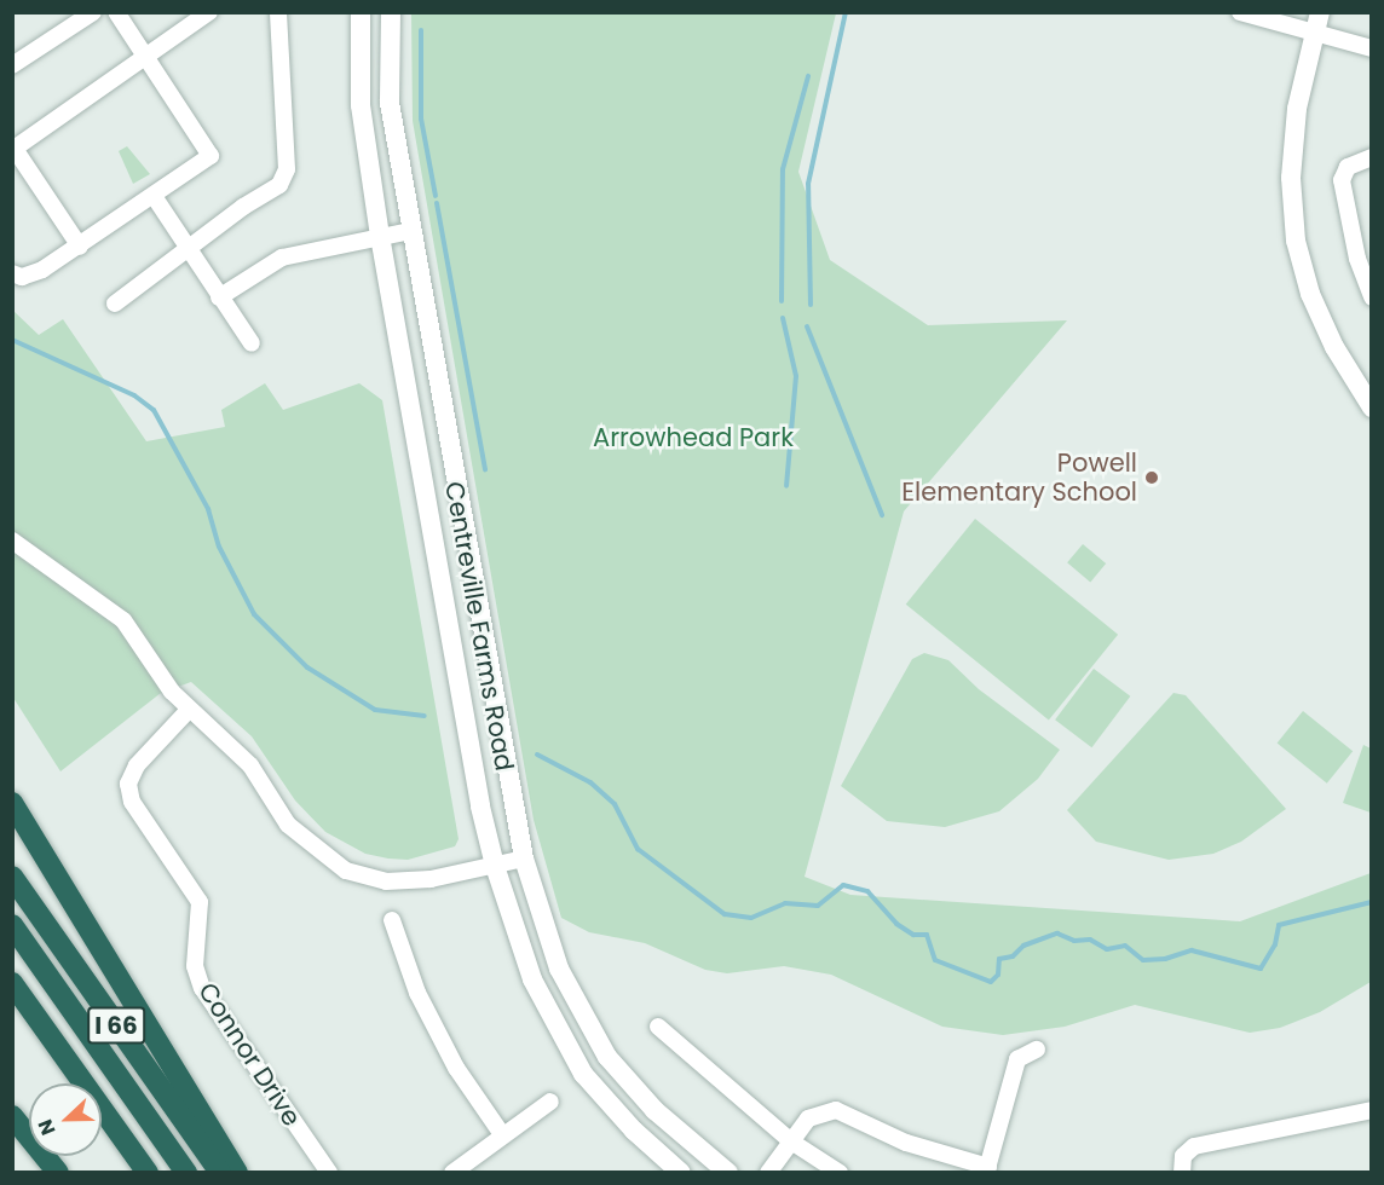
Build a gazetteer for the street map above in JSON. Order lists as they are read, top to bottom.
{
  "streets": {
    "highway": ["I 66"],
    "street": ["Centreville Farms Road", "Connor Drive"]
  },
  "parks": ["Arrowhead Park"],
  "places": ["Powell Elementary School"],
  "north": "left"
}
